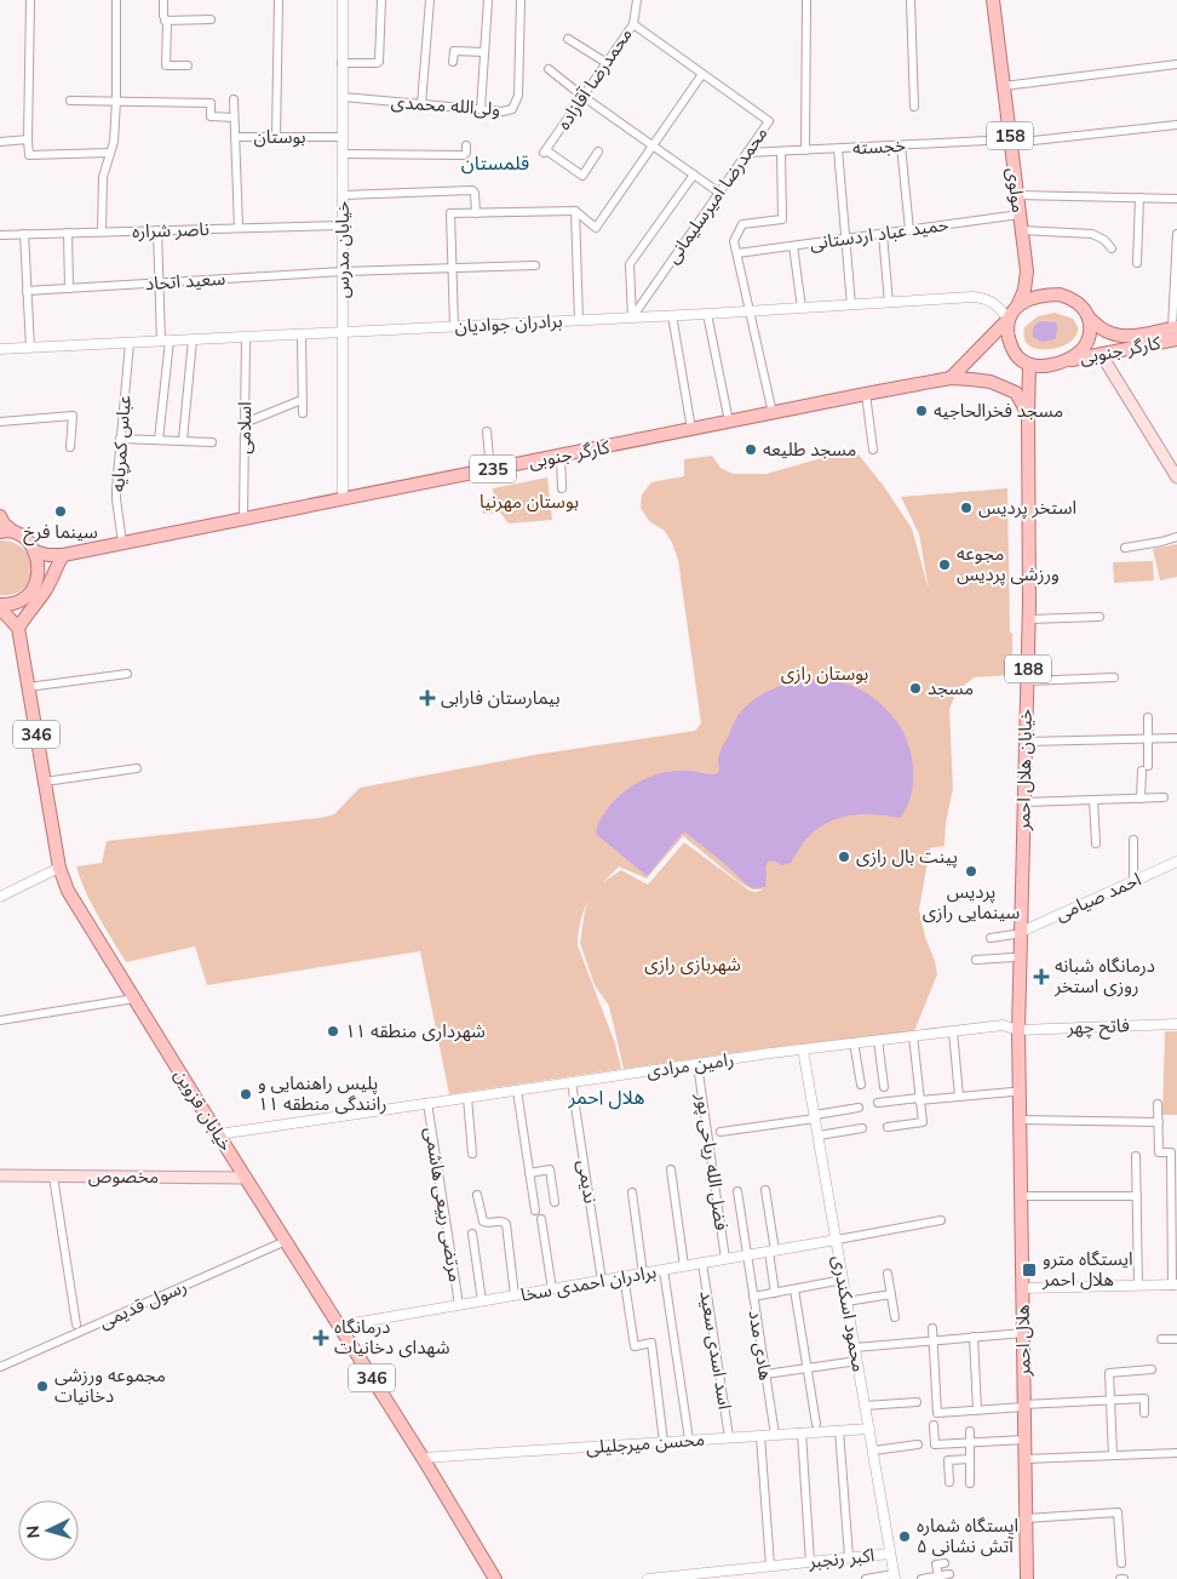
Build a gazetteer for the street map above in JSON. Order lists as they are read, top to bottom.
{
  "streets": {
    "main road": [
      "158",
      "مولوی",
      "کارگر جنوبی",
      "235",
      "188",
      "346",
      "خیابان هلال احمر",
      "خیابان قزوین",
      "مخصوص",
      "هلال احمر"
    ],
    "street": [
      "محمدرضا آقازاده",
      "ولی‌الله محمدی",
      "بوستان",
      "خجسته",
      "محمدرضا امیرسلیمانی",
      "ناصر شراره",
      "حمید عباد اردستانی",
      "خیابان مدرس",
      "سعید اتحاد",
      "برادران جوادیان",
      "اسلامی",
      "عباس کمرپایه",
      "احمد صیامی",
      "فاتح چهر",
      "رامین مرادی",
      "فضل الله ریاحی پور",
      "ندیمی",
      "مرتضی ربیعی هاشمی",
      "برادران احمدی سخا",
      "رسول قدیمی",
      "محمود اسکندری",
      "هادی مدد",
      "اسد اسدی سعید",
      "محسن میرجلیلی",
      "اکبر رنجبر"
    ]
  },
  "crossings": [
    ["محمدرضا آقازاده", "محمدرضا امیرسلیمانی"],
    ["ولی‌الله محمدی", "خیابان مدرس"],
    ["بوستان", "ناصر شراره"],
    ["بوستان", "خیابان مدرس"],
    ["خجسته", "مولوی"],
    ["خجسته", "محمدرضا امیرسلیمانی"],
    ["مولوی", "حمید عباد اردستانی"],
    ["مولوی", "برادران جوادیان"],
    ["مولوی", "کارگر جنوبی"],
    ["مولوی", "خیابان هلال احمر"],
    ["محمدرضا امیرسلیمانی", "برادران جوادیان"],
    ["ناصر شراره", "خیابان مدرس"],
    ["خیابان مدرس", "سعید اتحاد"],
    ["خیابان مدرس", "برادران جوادیان"],
    ["خیابان مدرس", "کارگر جنوبی"],
    ["برادران جوادیان", "کارگر جنوبی"],
    ["برادران جوادیان", "اسلامی"],
    ["برادران جوادیان", "عباس کمرپایه"],
    ["برادران جوادیان", "خیابان هلال احمر"],
    ["کارگر جنوبی", "اسلامی"],
    ["کارگر جنوبی", "عباس کمرپایه"],
    ["کارگر جنوبی", "خیابان هلال احمر"],
    ["خیابان هلال احمر", "احمد صیامی"],
    ["خیابان هلال احمر", "فاتح چهر"],
    ["خیابان هلال احمر", "رامین مرادی"],
    ["خیابان هلال احمر", "هلال احمر"],
    ["فاتح چهر", "رامین مرادی"],
    ["فاتح چهر", "هلال احمر"],
    ["رامین مرادی", "خیابان قزوین"],
    ["رامین مرادی", "فضل الله ریاحی پور"],
    ["رامین مرادی", "ندیمی"],
    ["رامین مرادی", "مرتضی ربیعی هاشمی"],
    ["رامین مرادی", "محمود اسکندری"],
    ["رامین مرادی", "هلال احمر"],
    ["خیابان قزوین", "مخصوص"],
    ["خیابان قزوین", "برادران احمدی سخا"],
    ["خیابان قزوین", "رسول قدیمی"],
    ["خیابان قزوین", "محسن میرجلیلی"],
    ["فضل الله ریاحی پور", "برادران احمدی سخا"],
    ["ندیمی", "برادران احمدی سخا"],
    ["مرتضی ربیعی هاشمی", "برادران احمدی سخا"],
    ["برادران احمدی سخا", "محمود اسکندری"],
    ["برادران احمدی سخا", "هادی مدد"],
    ["برادران احمدی سخا", "اسد اسدی سعید"],
    ["محمود اسکندری", "محسن میرجلیلی"],
    ["محمود اسکندری", "اکبر رنجبر"],
    ["هادی مدد", "محسن میرجلیلی"],
    ["اسد اسدی سعید", "محسن میرجلیلی"]
  ],
  "districts": ["قلمستان", "هلال احمر"],
  "parks": ["بوستان مهرنیا", "بوستان رازی", "شهربازی رازی"],
  "places": {
    "other": [
      "مسجد فخرالحاجیه",
      "مسجد طلیعه",
      "استخر پردیس",
      "سینما فرخ",
      "مجوعه ورزشی پردیس",
      "مسجد",
      "پینت بال رازی",
      "پردیس سینمایی رازی",
      "شهرداری منطقه ۱۱",
      "پلیس راهنمایی و رانندگی منطقه ۱۱",
      "مجموعه ورزشی دخانیات",
      "ایستگاه شماره ۵ آتش نشانی"
    ],
    "health": ["بیمارستان فارابی", "درمانگاه شبانه روزی استخر", "درمانگاه شهدای دخانیات"],
    "transit": ["ایستگاه مترو هلال احمر"]
  },
  "north": "left"
}
